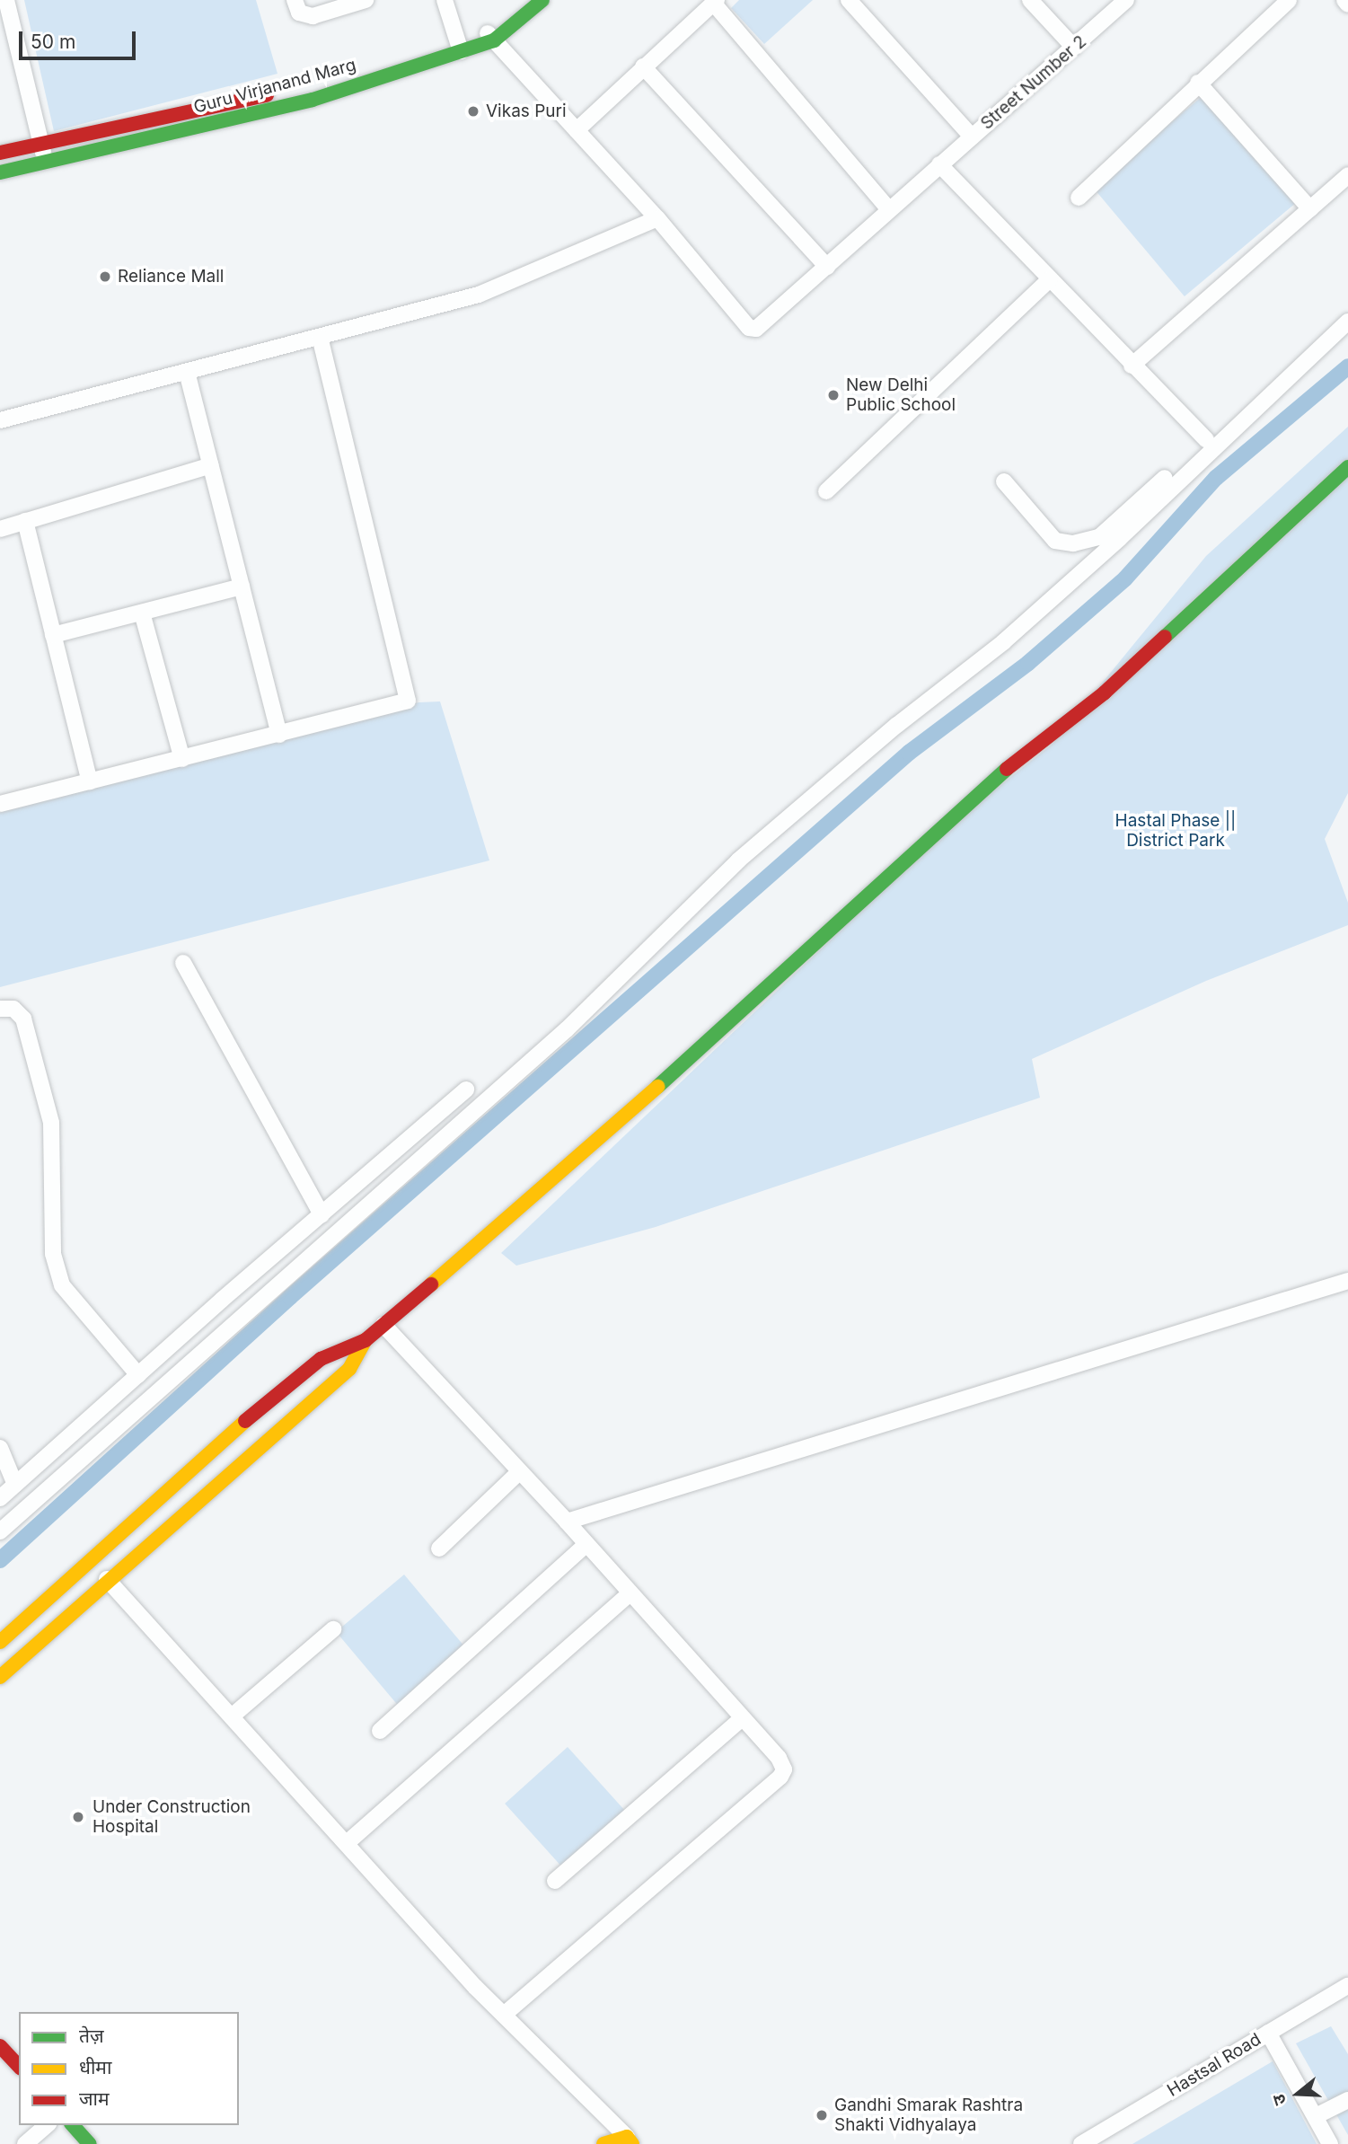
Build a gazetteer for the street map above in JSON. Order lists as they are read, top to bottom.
{
  "streets": {
    "street": ["Street Number 2", "Guru Virjanand Marg", "Hastsal Road"]
  },
  "parks": ["Hastal Phase || District Park"],
  "places": [
    "Vikas Puri",
    "Reliance Mall",
    "New Delhi Public School",
    "Under Construction Hospital",
    "Gandhi Smarak Rashtra Shakti Vidhyalaya"
  ],
  "legend": ["तेज़", "धीमा", "जाम"],
  "scale_bar": "50 m",
  "north": "left"
}
